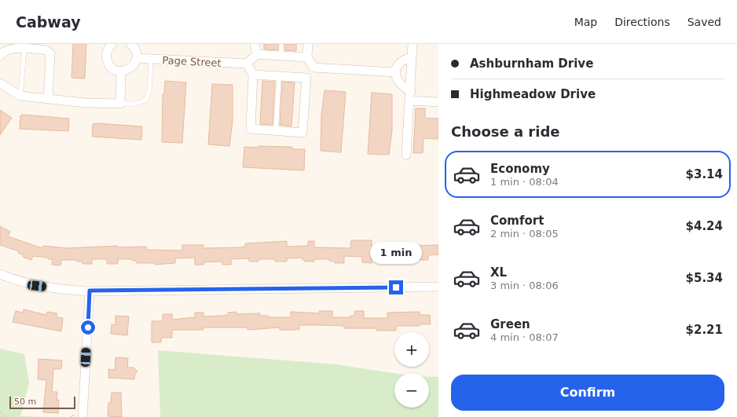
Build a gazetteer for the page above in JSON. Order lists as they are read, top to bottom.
{
  "streets": {
    "street": ["Page Street"]
  },
  "scale_bar": "50 m",
  "page": {
    "header": "Cabway",
    "nav": ["Map", "Directions", "Saved"],
    "banner": ["Ashburnham Drive", "Highmeadow Drive"],
    "heading": "Choose a ride",
    "list": [
      {
        "name": "Economy",
        "note": "1 min · 08:04",
        "value": "$3.14"
      },
      {
        "name": "Comfort",
        "note": "2 min · 08:05",
        "value": "$4.24"
      },
      {
        "name": "XL",
        "note": "3 min · 08:06",
        "value": "$5.34"
      },
      {
        "name": "Green",
        "note": "4 min · 08:07",
        "value": "$2.21"
      }
    ],
    "bubble": "1 min",
    "map_buttons": ["+", "−"],
    "buttons": "Confirm",
    "scale": "50 m"
  }
}
